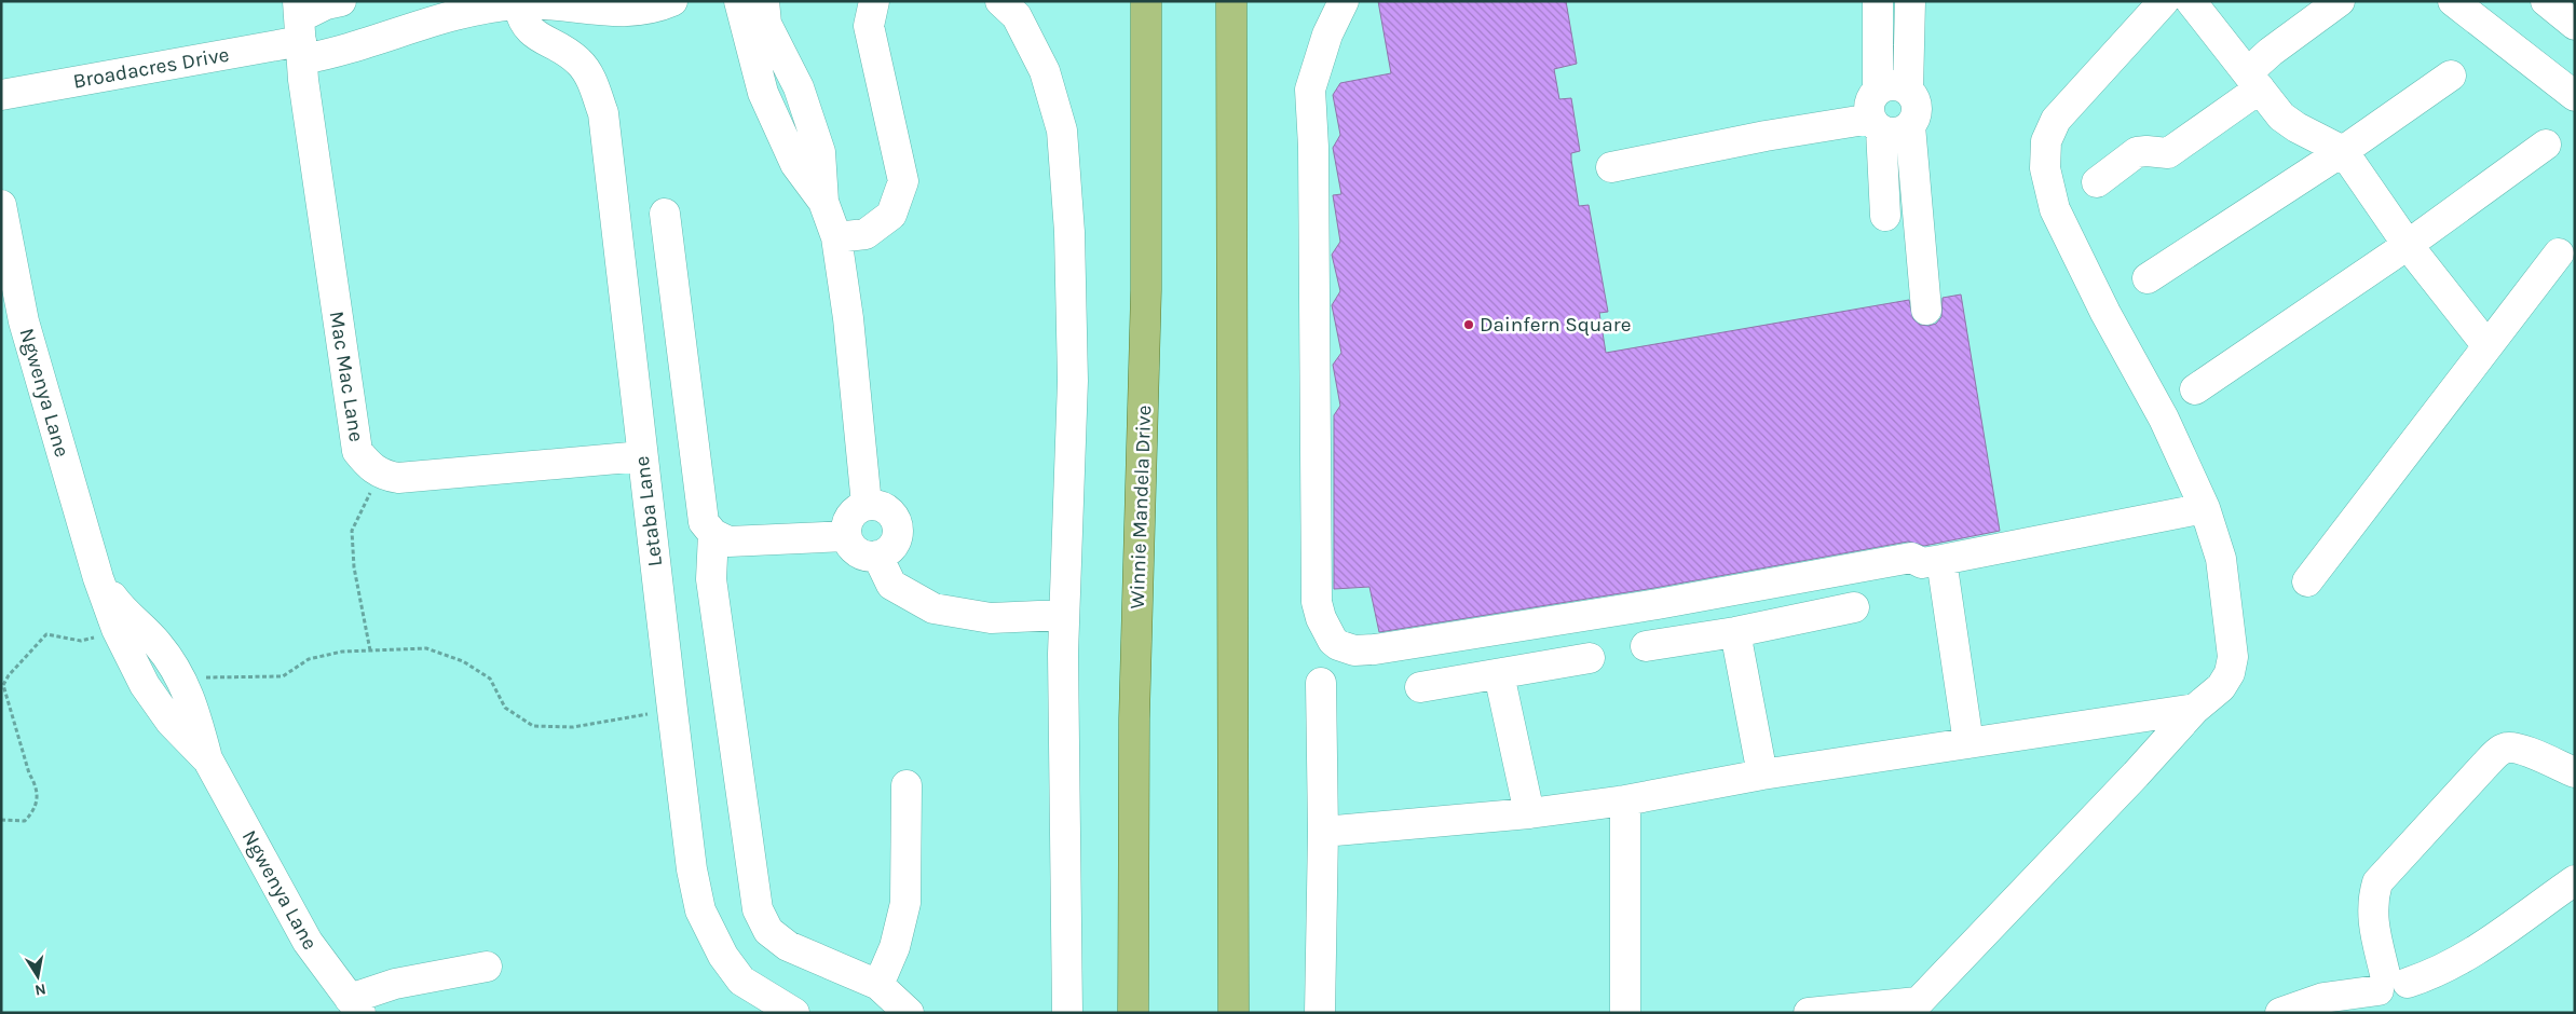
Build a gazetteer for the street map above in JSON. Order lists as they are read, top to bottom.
{
  "streets": {
    "main road": ["Winnie Mandela Drive"],
    "street": [
      "Broadacres Drive",
      "Mac Mac Lane",
      "Ngwenya Lane",
      "Letaba Lane"
    ]
  },
  "crossings": [
    ["Broadacres Drive", "Mac Mac Lane"],
    ["Broadacres Drive", "Letaba Lane"]
  ],
  "places": ["Dainfern Square"],
  "north": "bottom"
}
